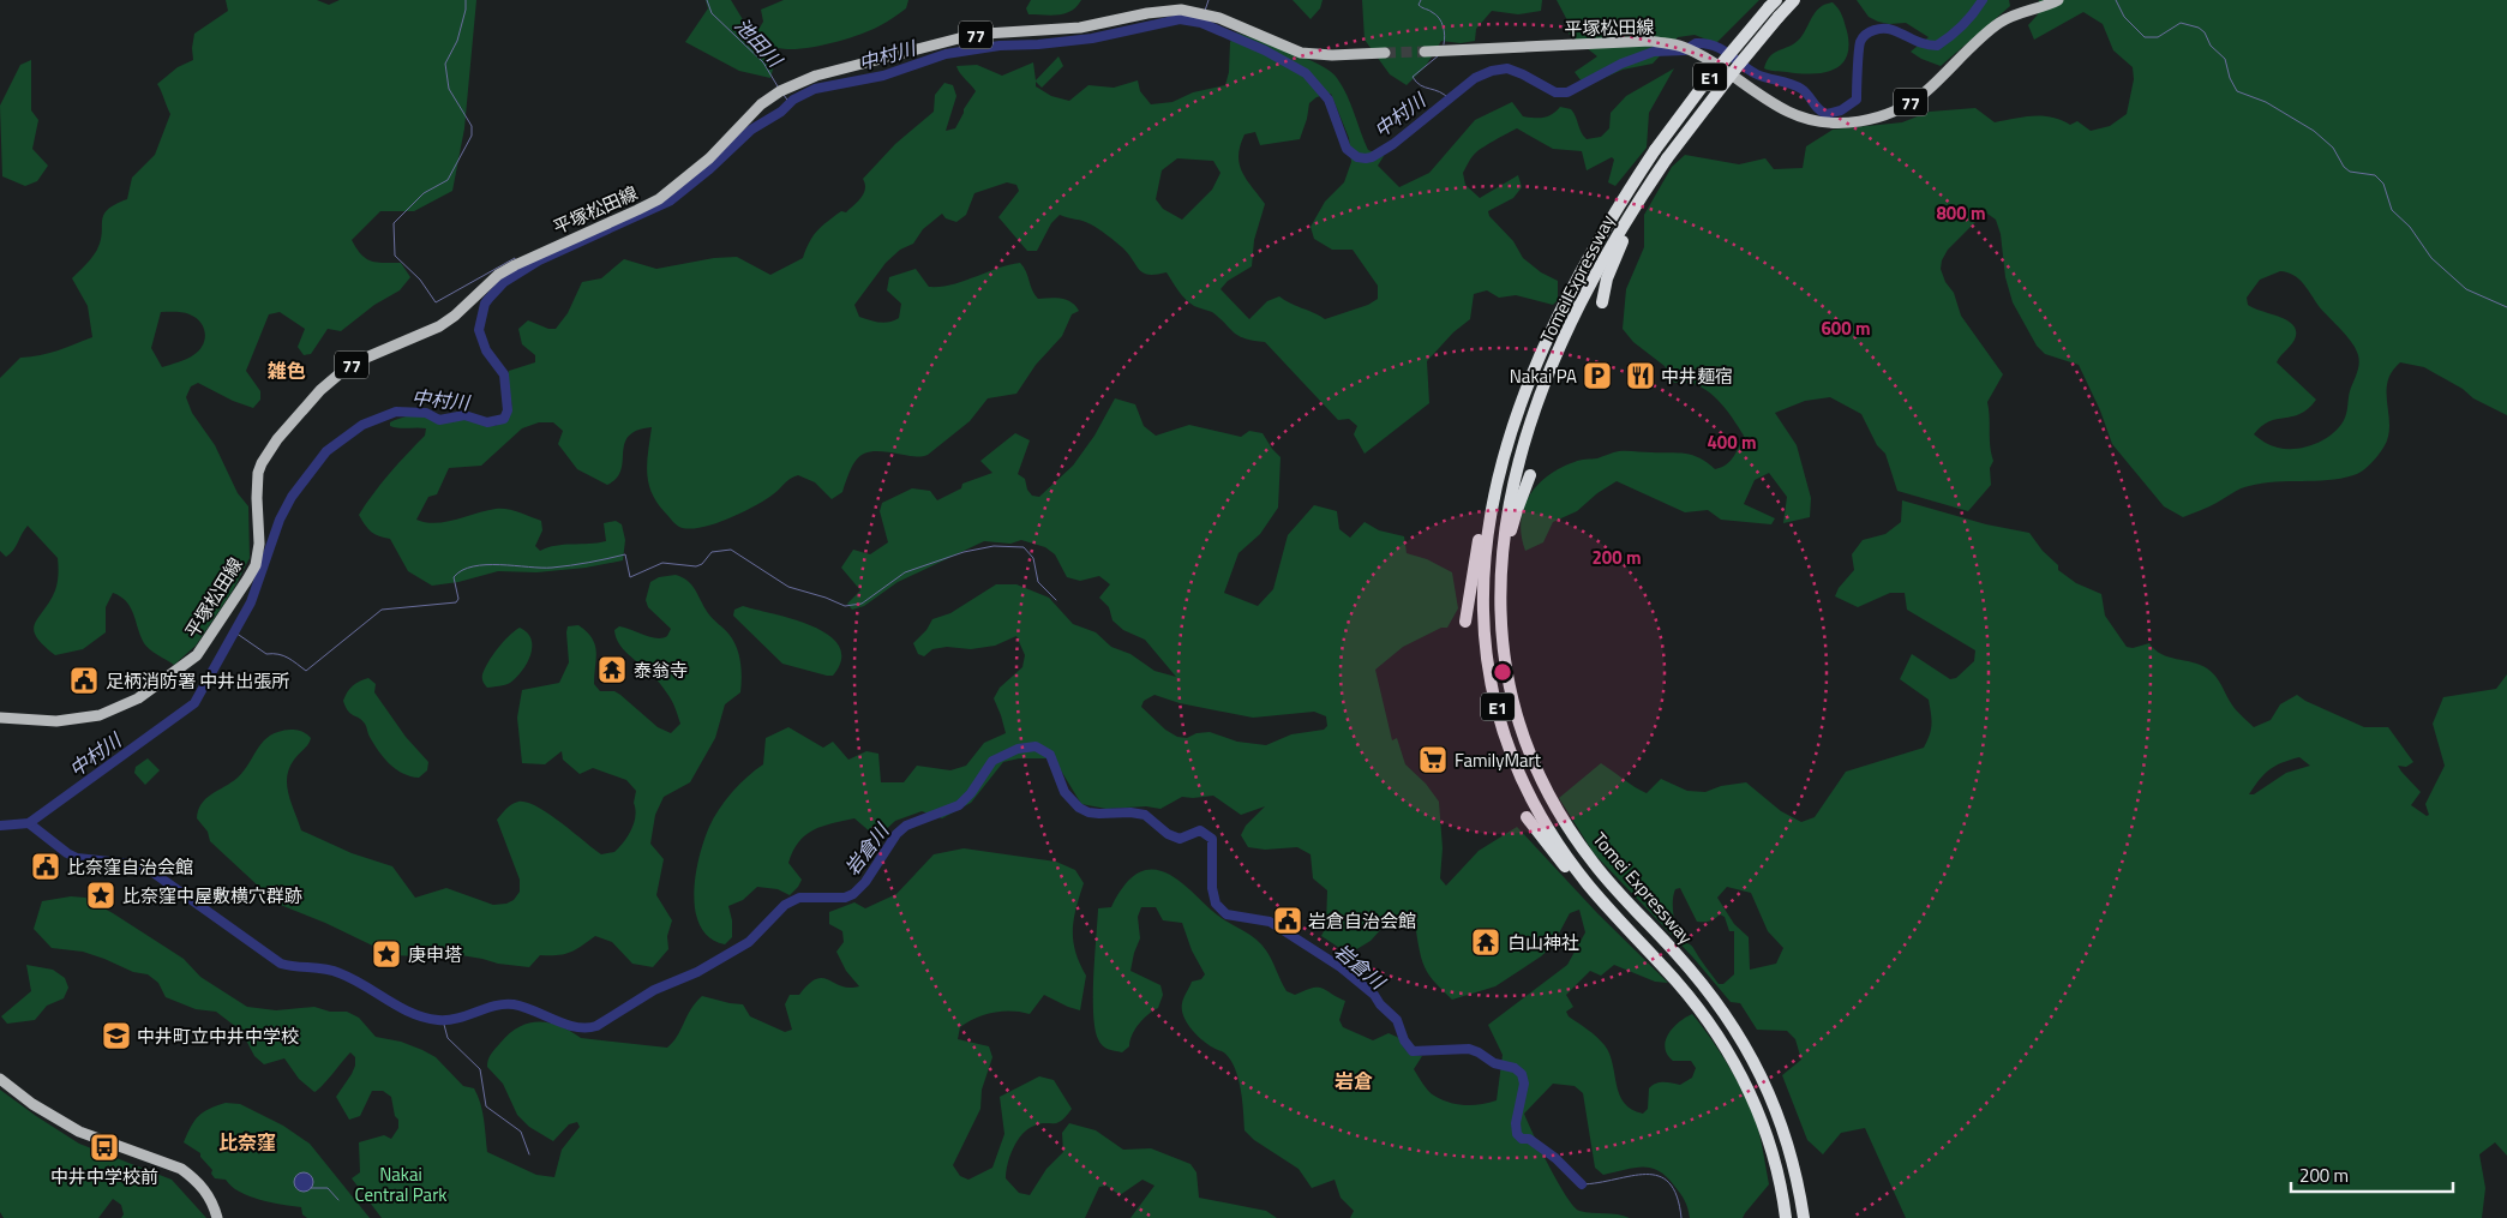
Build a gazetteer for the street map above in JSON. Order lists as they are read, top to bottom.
{
  "streets": {
    "highway": ["E1", "Tomei Expressway"],
    "main road": ["平塚松田線", "77"]
  },
  "districts": ["雑色", "岩倉", "比奈窪"],
  "water": ["池田川", "中村川", "岩倉川"],
  "parks": ["Nakai Central Park"],
  "places": {
    "parking": ["Nakai PA"],
    "restaurant": ["中井麺宿"],
    "temple": ["泰翁寺", "白山神社"],
    "public building": ["足柄消防署 中井出張所", "比奈窪自治会館", "岩倉自治会館"],
    "supermarket": ["FamilyMart"],
    "place": ["比奈窪中屋敷横穴群跡", "庚申塔"],
    "school or university": ["中井町立中井中学校"],
    "bus stop": ["中井中学校前"]
  },
  "scale_bar": "200 m",
  "rings": [
    "800 m",
    "600 m",
    "400 m",
    "200 m"
  ]
}
